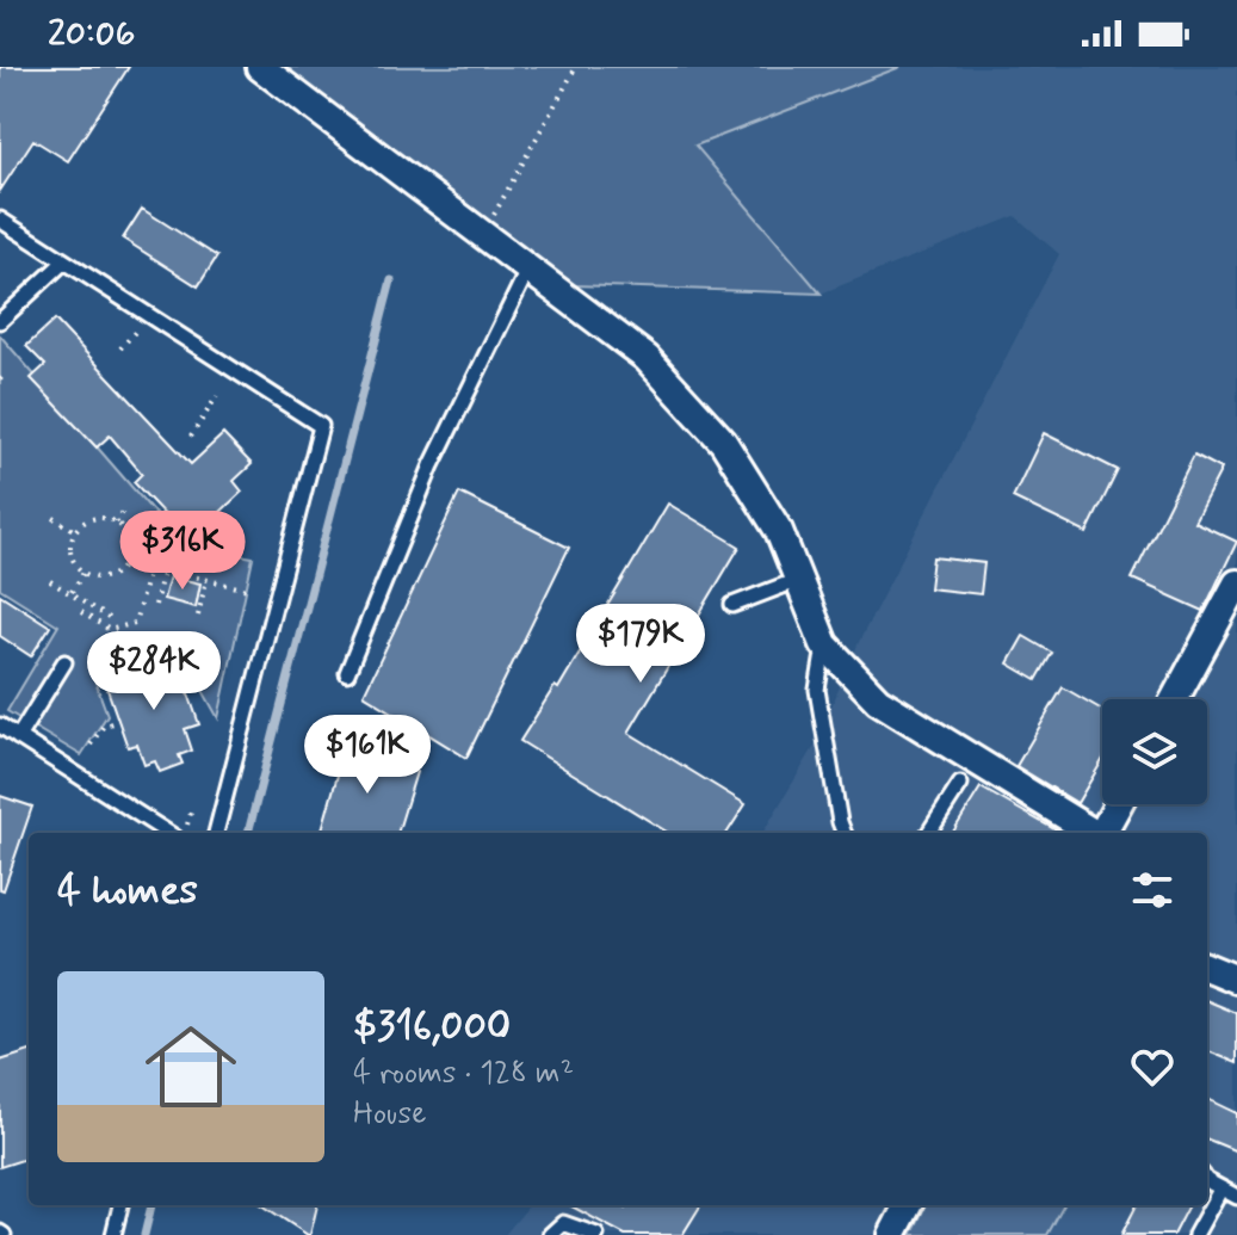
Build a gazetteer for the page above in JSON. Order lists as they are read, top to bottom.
{
  "page": {
    "status": "20:06",
    "price": [
      "$316K",
      "$179K",
      "$284K",
      "$161K"
    ],
    "heading": "4 homes",
    "list": [
      {
        "name": "$316,000",
        "note": "4 rooms · 128 m² · House"
      }
    ]
  }
}
